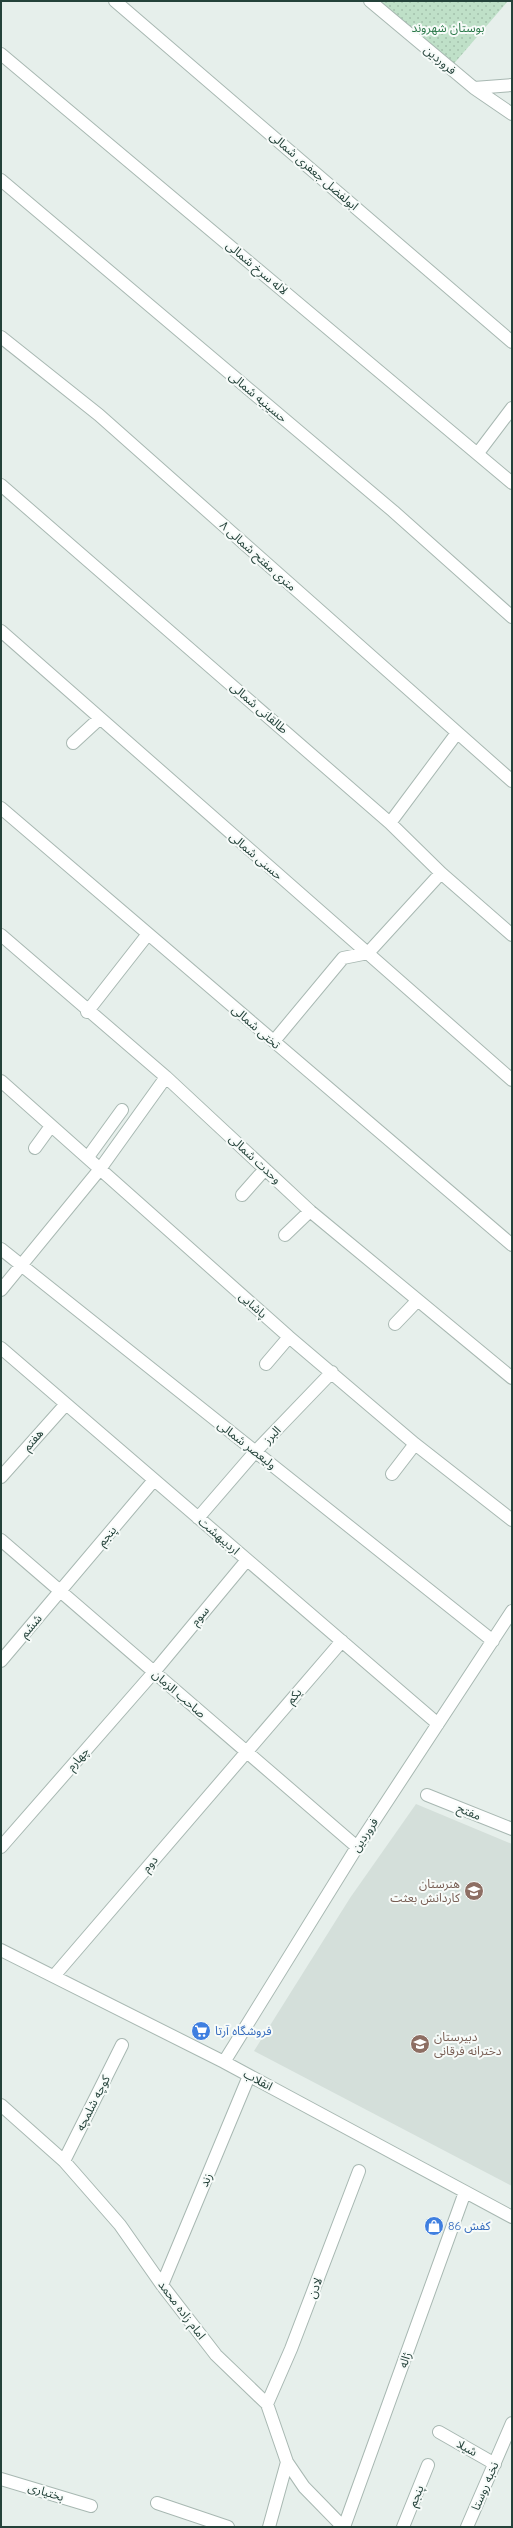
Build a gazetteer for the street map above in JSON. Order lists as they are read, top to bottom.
{
  "streets": {
    "street": [
      "فروردین",
      "ابولفضل جعفری شمالی",
      "لاله سرخ شمالی",
      "حسینیه شمالی",
      "۸ متری مفتح شمالی",
      "طالقانی شمالی",
      "حسنی شمالی",
      "تختی شمالی",
      "وحدت شمالی",
      "پاشایی",
      "البرز",
      "هفتم",
      "ولیعصر شمالی",
      "پنجم",
      "اردیبهشت",
      "سوم",
      "ششم",
      "صاحب الزمان",
      "یکم",
      "چهارم",
      "مفتح",
      "دوم",
      "انقلاب",
      "کوچه شلمچه",
      "زند",
      "لادن",
      "امام زاده محمد",
      "ژاله",
      "شیلا",
      "نخبه روستا",
      "بختیاری"
    ]
  },
  "crossings": [
    ["فروردین", "ولیعصر شمالی"],
    ["فروردین", "اردیبهشت"],
    ["فروردین", "صاحب الزمان"],
    ["فروردین", "انقلاب"],
    ["پاشایی", "البرز"],
    ["البرز", "ولیعصر شمالی"],
    ["البرز", "اردیبهشت"],
    ["هفتم", "اردیبهشت"],
    ["پنجم", "اردیبهشت"],
    ["پنجم", "ششم"],
    ["پنجم", "صاحب الزمان"],
    ["اردیبهشت", "سوم"],
    ["اردیبهشت", "یکم"],
    ["سوم", "صاحب الزمان"],
    ["سوم", "چهارم"],
    ["ششم", "صاحب الزمان"],
    ["صاحب الزمان", "یکم"],
    ["صاحب الزمان", "چهارم"],
    ["صاحب الزمان", "دوم"],
    ["یکم", "دوم"],
    ["دوم", "انقلاب"],
    ["انقلاب", "زند"],
    ["انقلاب", "ژاله"],
    ["کوچه شلمچه", "امام زاده محمد"],
    ["زند", "امام زاده محمد"],
    ["لادن", "امام زاده محمد"],
    ["امام زاده محمد", "ژاله"],
    ["شیلا", "نخبه روستا"]
  ],
  "parks": ["بوستان شهروند"],
  "places": {
    "school or university": ["هنرستان کاردانش بعثت", "دبیرستان دخترانه فرقانی"],
    "supermarket": ["فروشگاه آرتا"],
    "shop": ["کفش 86"]
  }
}
